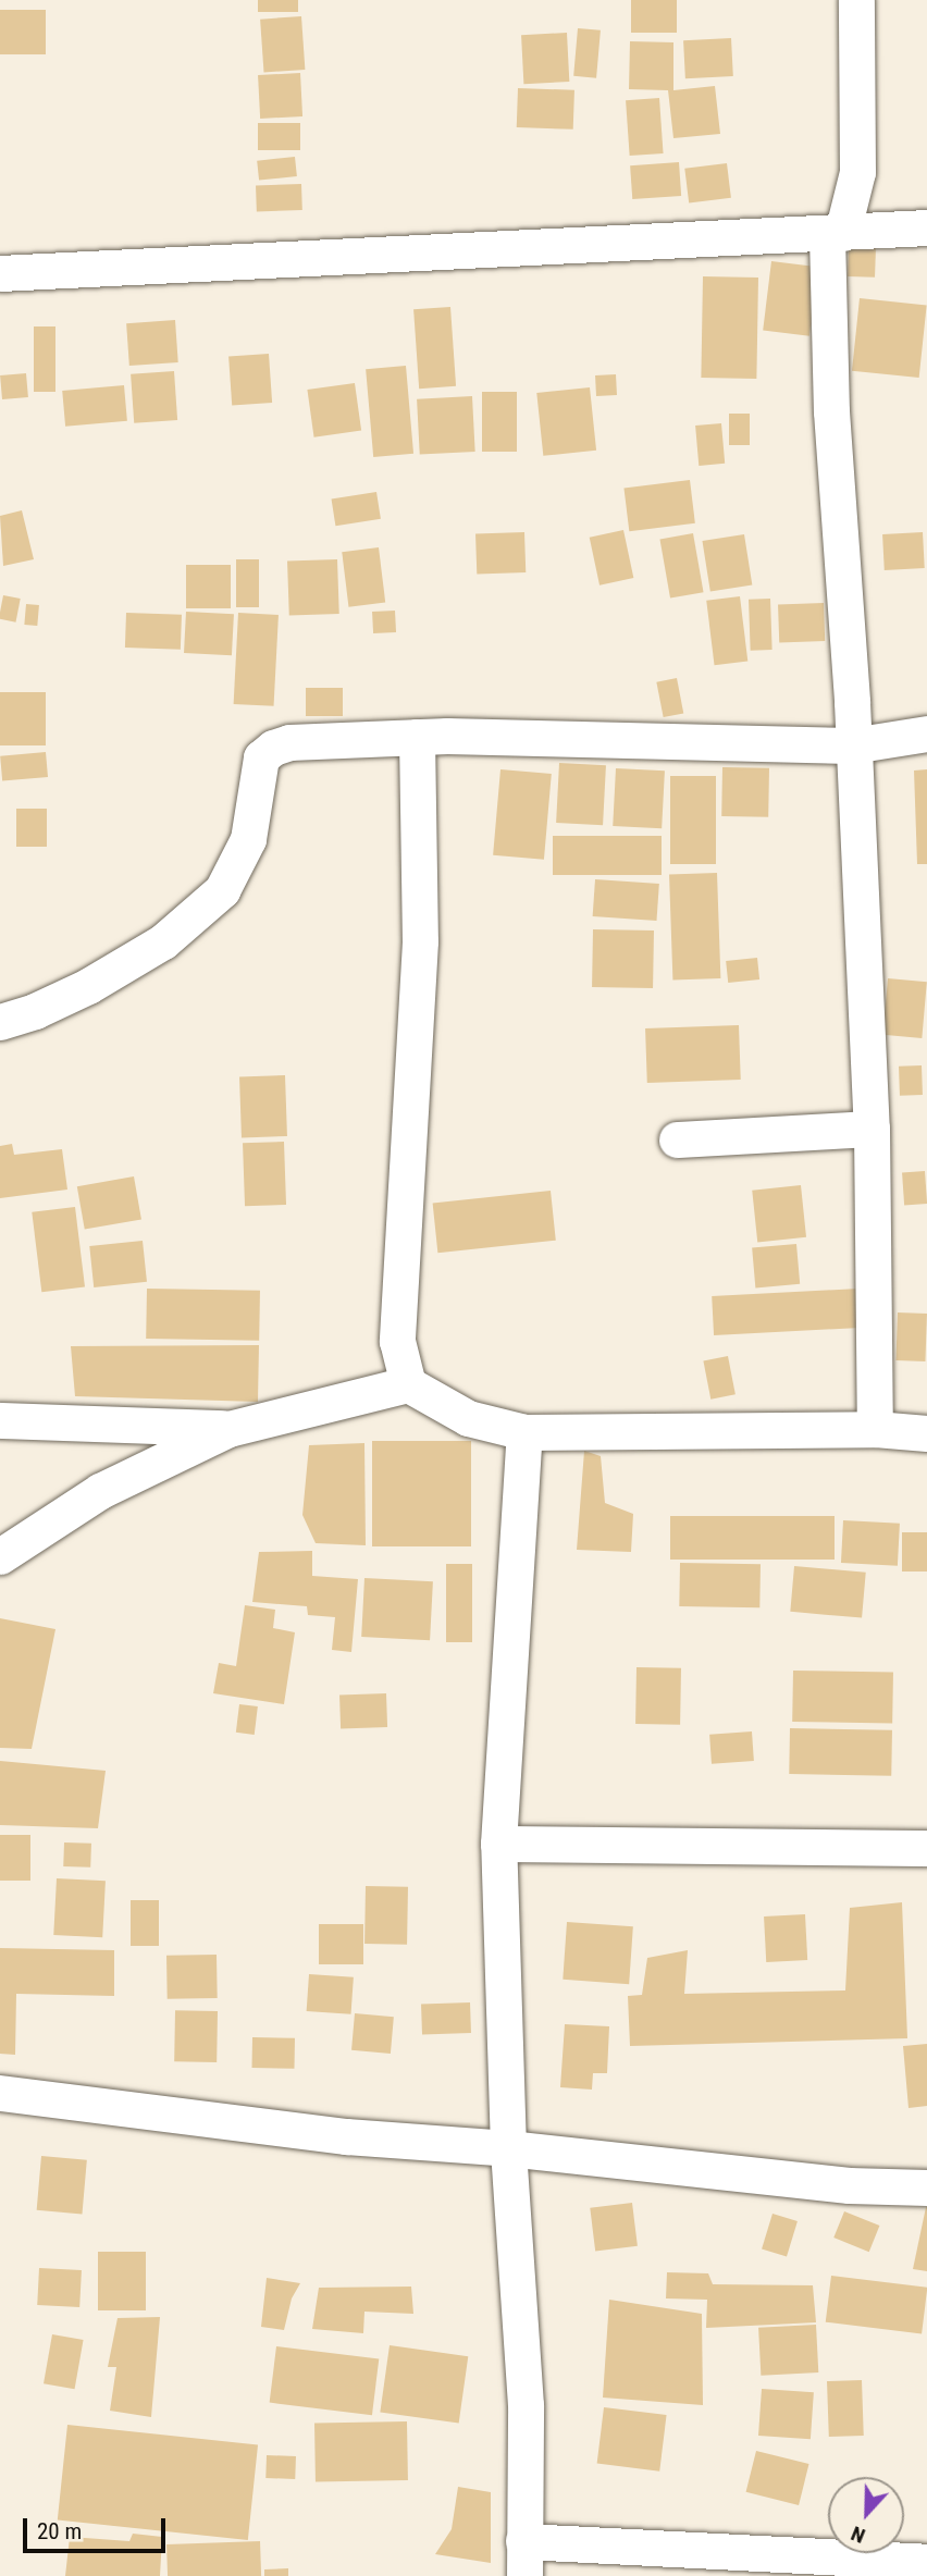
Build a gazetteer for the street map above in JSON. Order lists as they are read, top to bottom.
{
  "scale_bar": "20 m",
  "north": "bottom"
}
